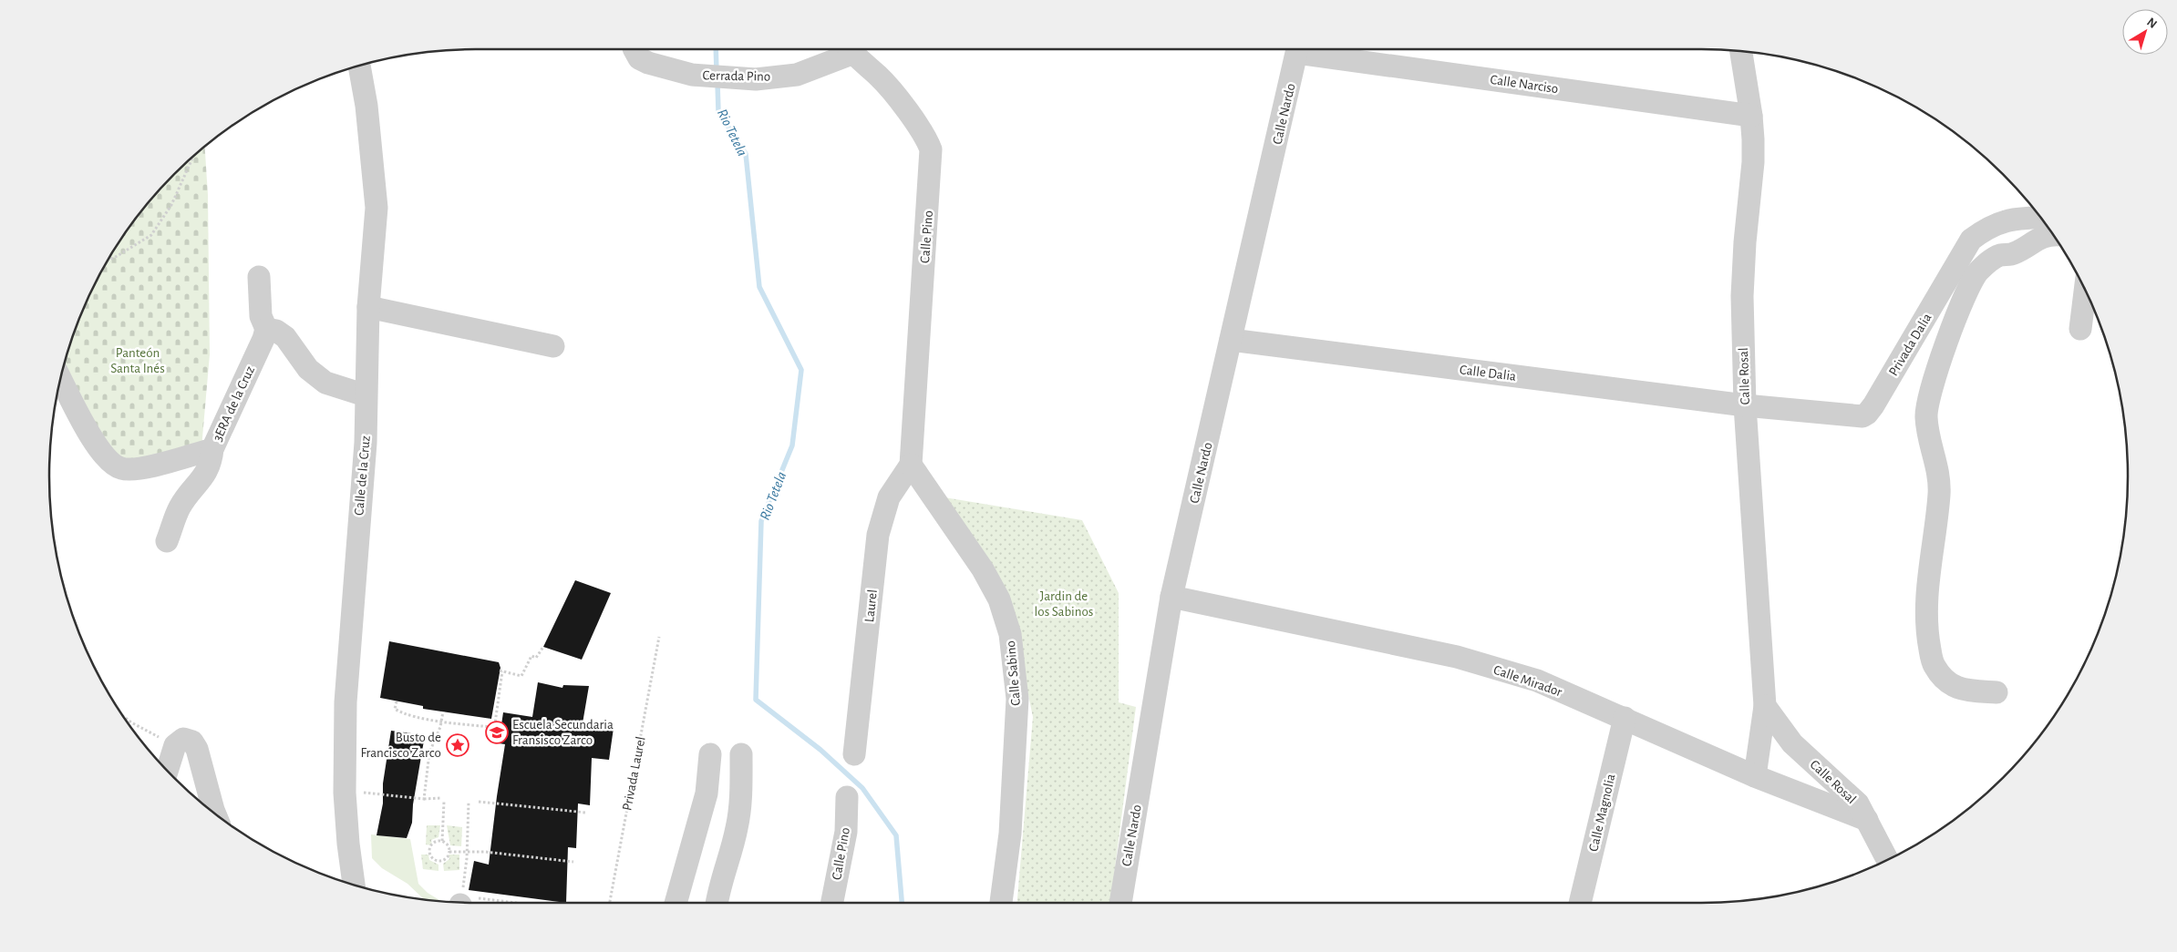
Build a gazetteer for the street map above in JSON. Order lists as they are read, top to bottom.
{
  "streets": {
    "street": [
      "Cerrada Pino",
      "Calle Narciso",
      "Calle Nardo",
      "Calle Pino",
      "Privada Dalia",
      "Calle Dalia",
      "Calle Rosal",
      "3ERA de la Cruz",
      "Calle de la Cruz",
      "Laurel",
      "Calle Sabino",
      "Calle Mirador",
      "Calle Magnolia"
    ],
    "path": ["Privada Laurel"]
  },
  "crossings": [
    ["Calle Narciso", "Calle Rosal"],
    ["Calle Nardo", "Calle Dalia"],
    ["Calle Nardo", "Calle Mirador"],
    ["Calle Pino", "Laurel"],
    ["Calle Pino", "Calle Sabino"],
    ["Privada Dalia", "Calle Dalia"],
    ["Privada Dalia", "Calle Rosal"],
    ["Calle Dalia", "Calle Rosal"],
    ["Calle Rosal", "Calle Mirador"],
    ["Laurel", "Calle Sabino"],
    ["Calle Mirador", "Calle Magnolia"]
  ],
  "water": ["Rio Tetela"],
  "parks": ["Panteón Santa Inés", "Jardin de los Sabinos"],
  "places": {
    "school or university": ["Escuela Secundaria Fransisco Zarco"],
    "place": ["Busto de Francisco Zarco"]
  },
  "north": "top right"
}
